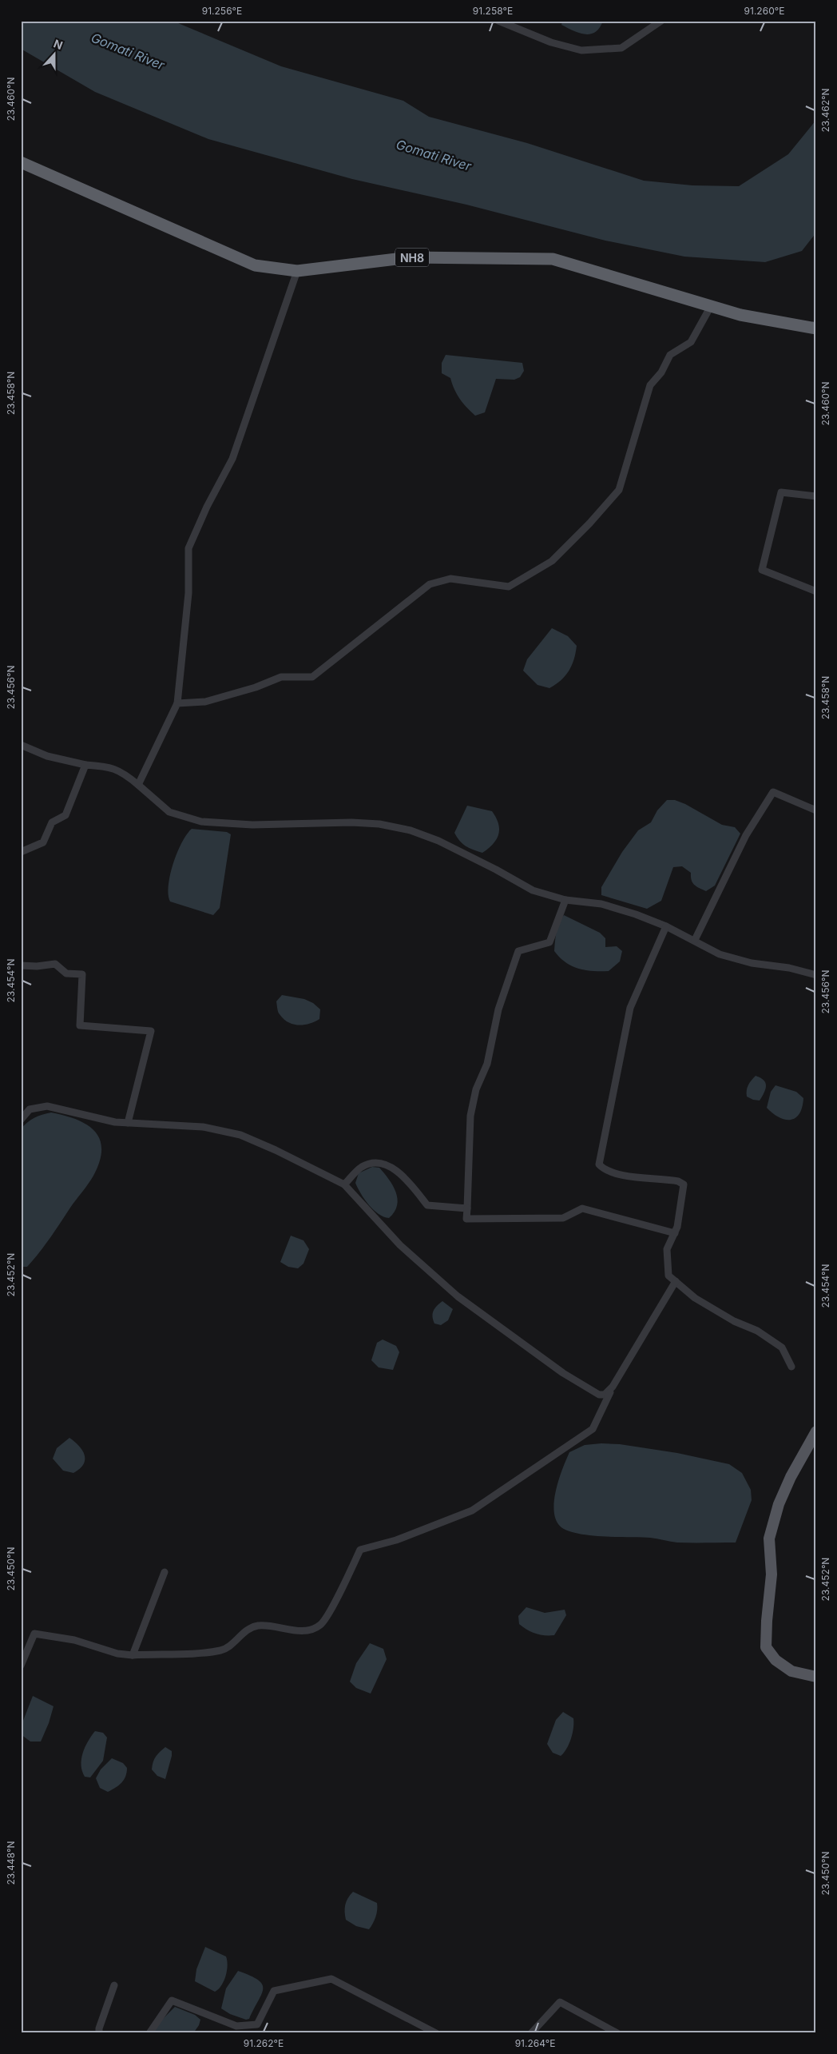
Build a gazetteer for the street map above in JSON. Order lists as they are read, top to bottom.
{
  "streets": {
    "highway": ["NH8"]
  },
  "water": ["Gomati River"],
  "north": "top",
  "coordinates": [
    "91.256°E",
    "91.258°E",
    "91.260°E",
    "23.460°N",
    "23.462°N",
    "23.458°N",
    "23.456°N",
    "23.454°N",
    "23.452°N",
    "23.450°N",
    "23.448°N",
    "91.262°E",
    "91.264°E"
  ]
}
